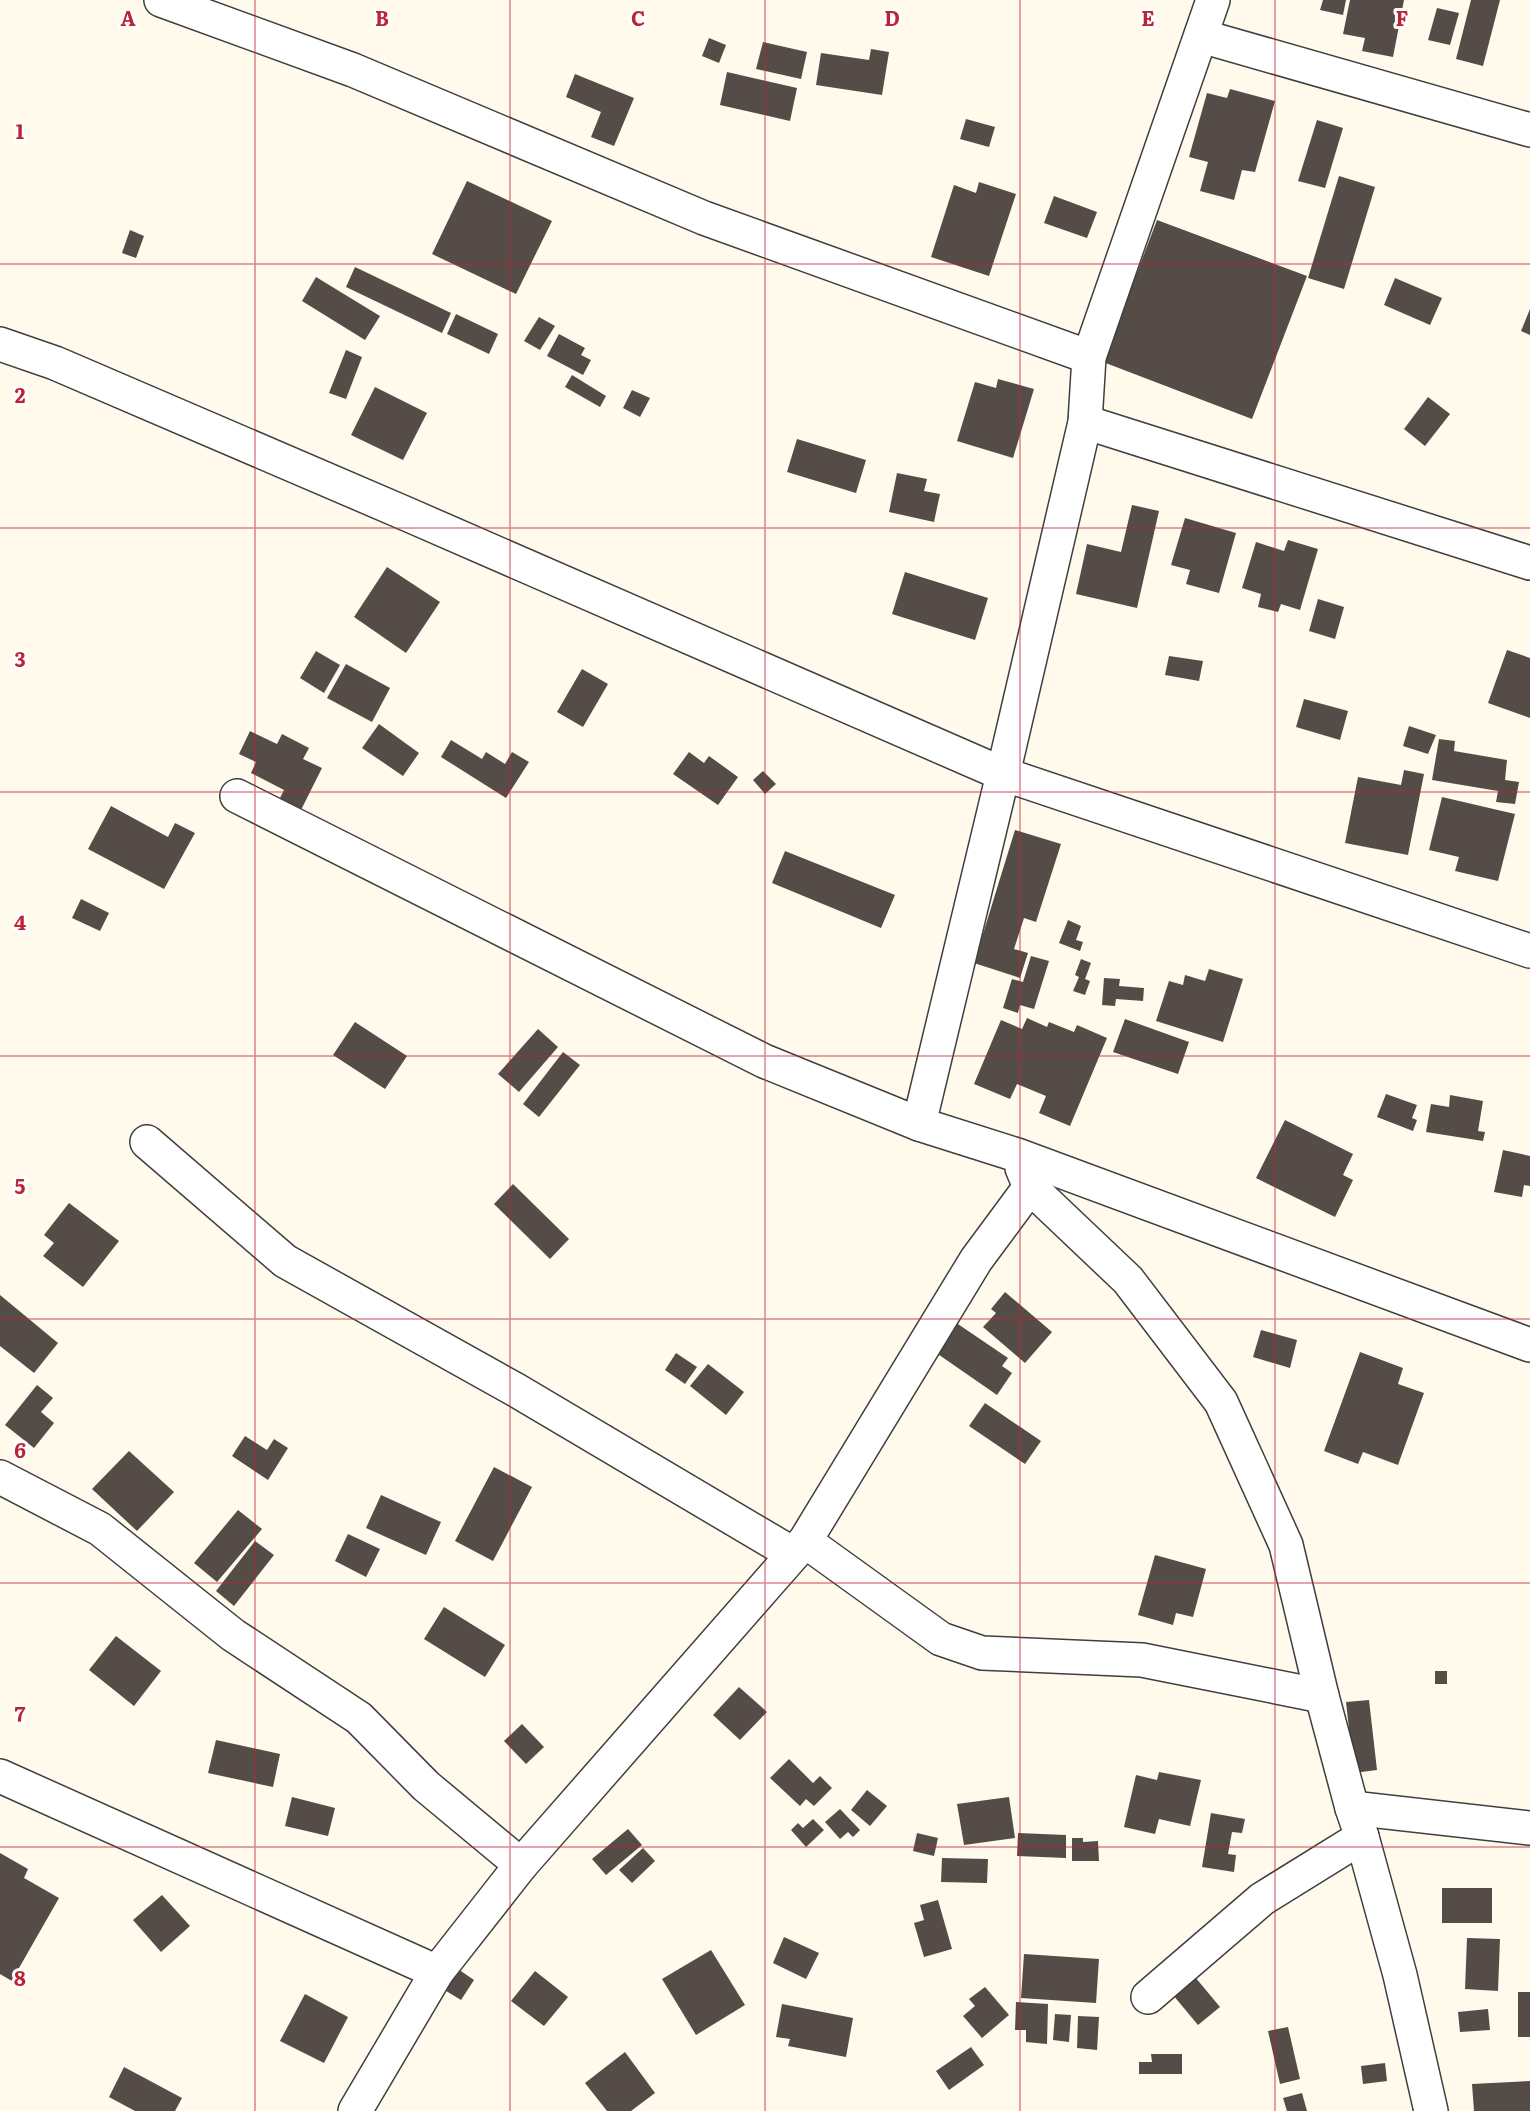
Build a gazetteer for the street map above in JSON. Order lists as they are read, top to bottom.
{
  "grid": {
    "columns": [
      "A",
      "B",
      "C",
      "D",
      "E",
      "F"
    ],
    "rows": [
      "1",
      "2",
      "3",
      "4",
      "5",
      "6",
      "7",
      "8"
    ]
  }
}
